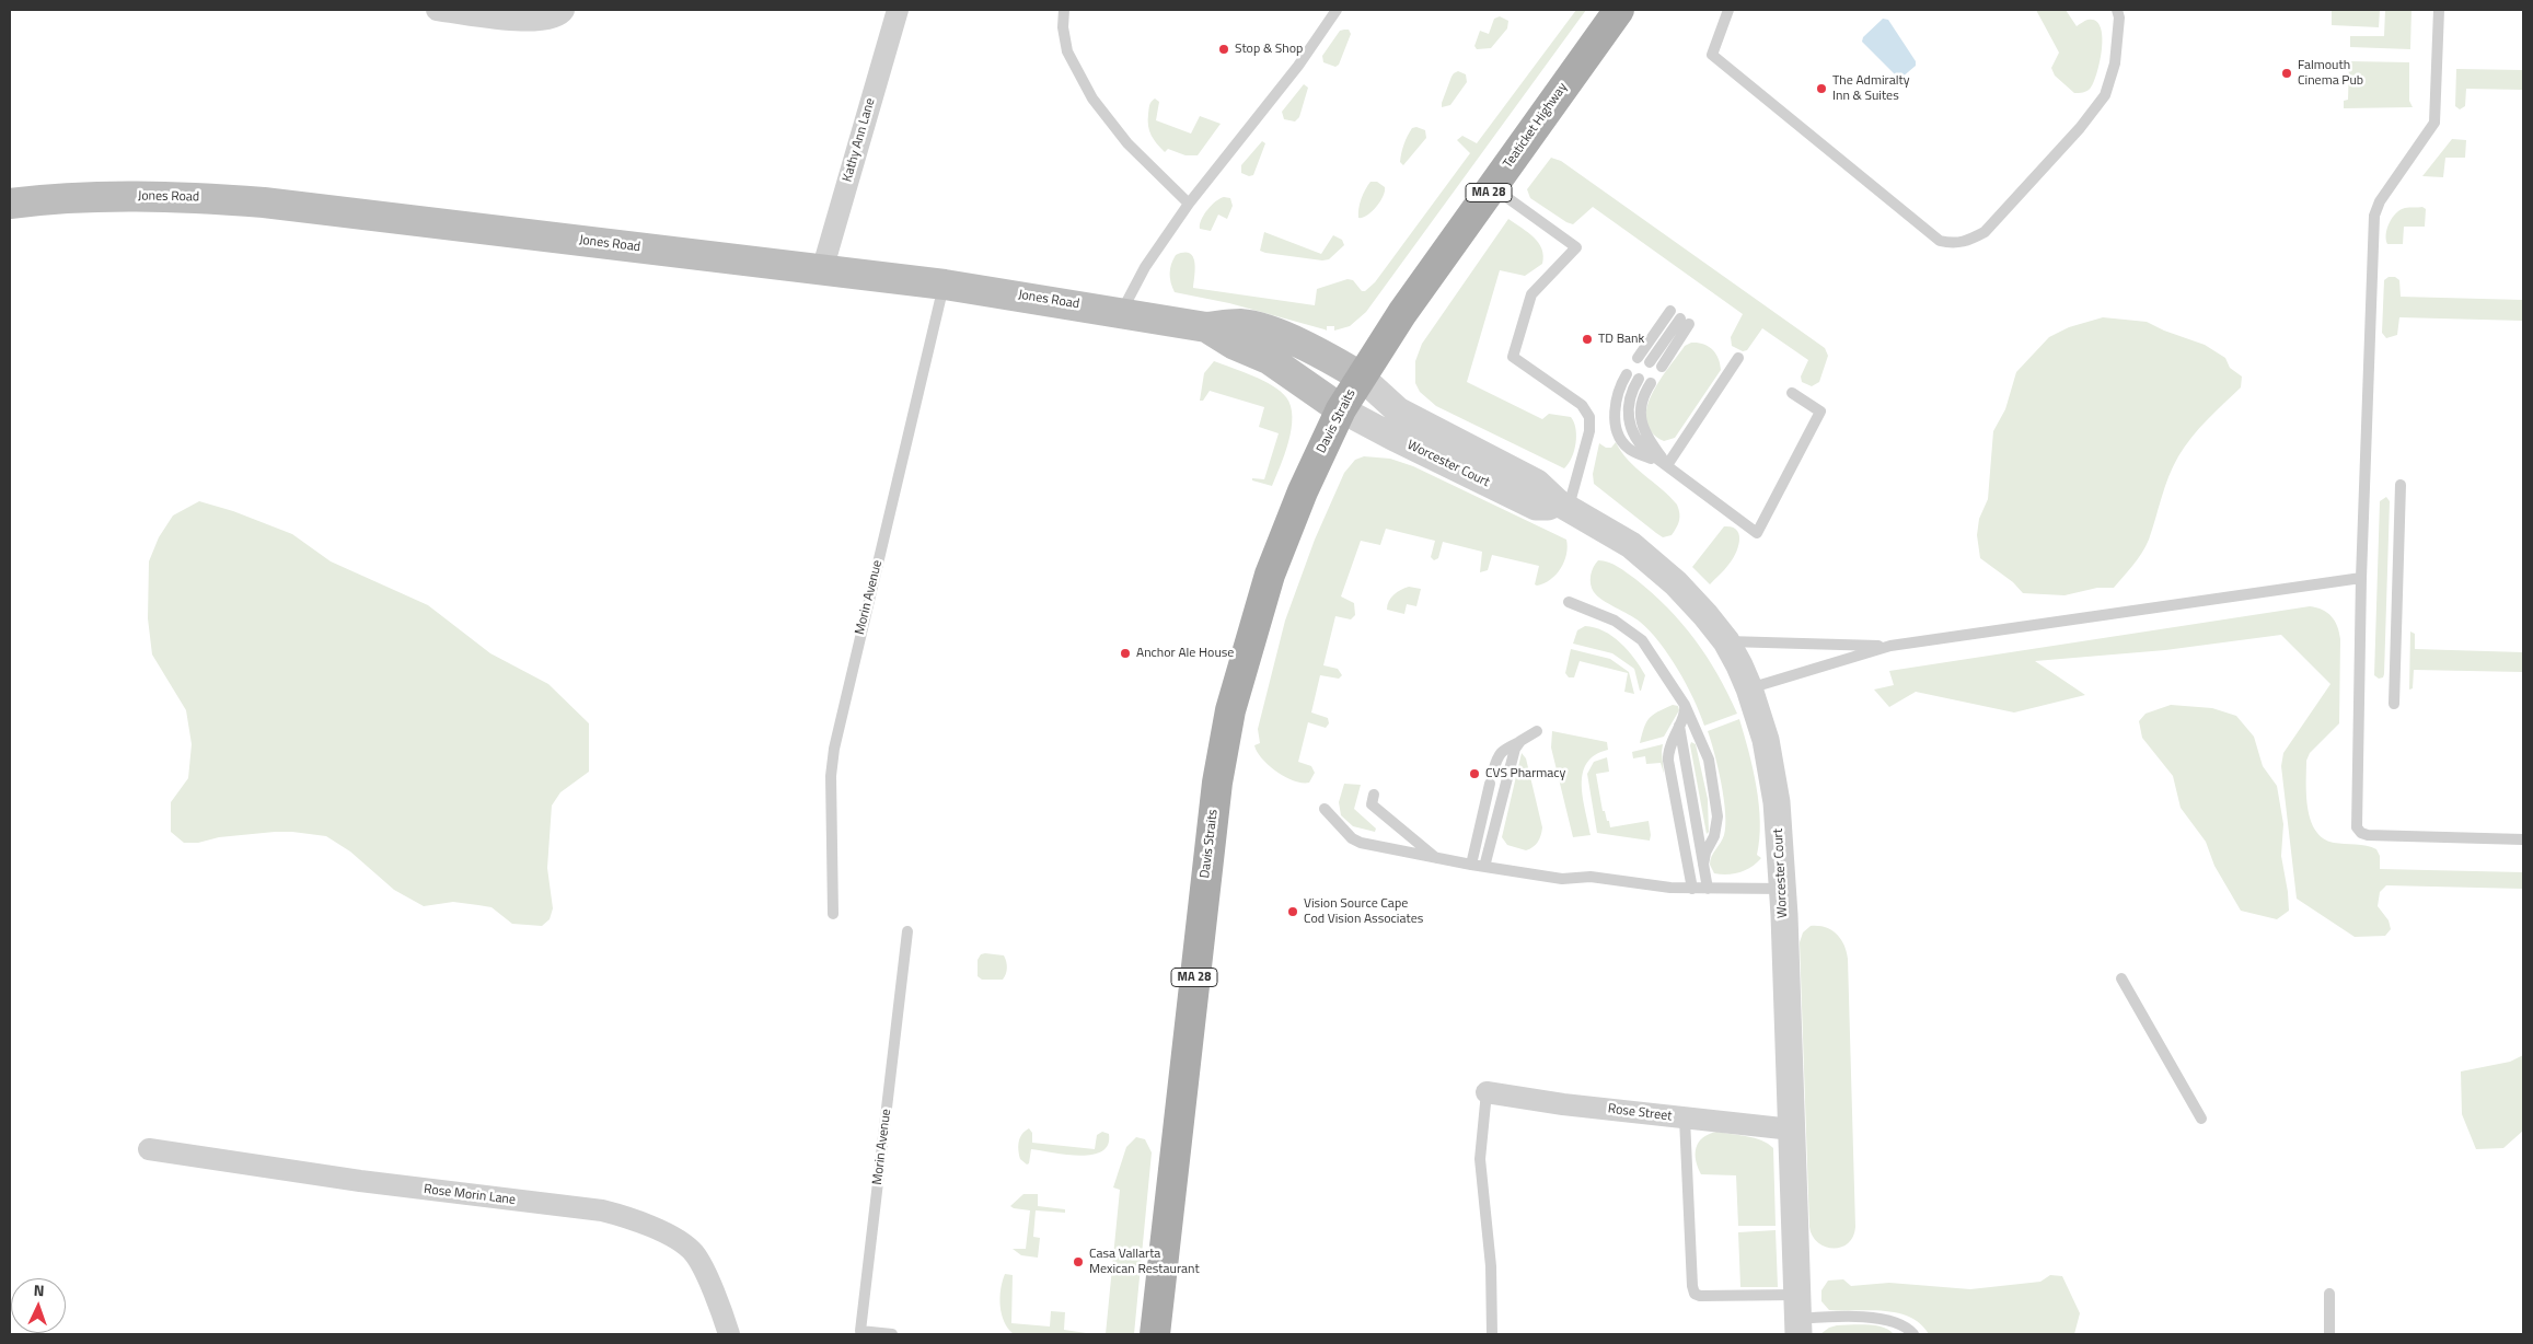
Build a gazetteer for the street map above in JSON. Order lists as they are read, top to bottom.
{
  "streets": {
    "main road": [
      "Teaticket Highway",
      "MA 28",
      "Jones Road",
      "Davis Straits"
    ],
    "street": [
      "Kathy Ann Lane",
      "Worcester Court",
      "Rose Street",
      "Rose Morin Lane"
    ],
    "lane": ["Morin Avenue"]
  },
  "crossings": [
    ["Teaticket Highway", "Jones Road"],
    ["Teaticket Highway", "Davis Straits"],
    ["Teaticket Highway", "Worcester Court"],
    ["Kathy Ann Lane", "Jones Road"],
    ["Jones Road", "Davis Straits"],
    ["Jones Road", "Worcester Court"],
    ["Jones Road", "Morin Avenue"],
    ["Davis Straits", "Worcester Court"],
    ["Worcester Court", "Rose Street"]
  ],
  "places": [
    "Stop & Shop",
    "Falmouth Cinema Pub",
    "The Admiralty Inn & Suites",
    "TD Bank",
    "Anchor Ale House",
    "CVS Pharmacy",
    "Vision Source Cape Cod Vision Associates",
    "Casa Vallarta Mexican Restaurant"
  ],
  "north": "top"
}
